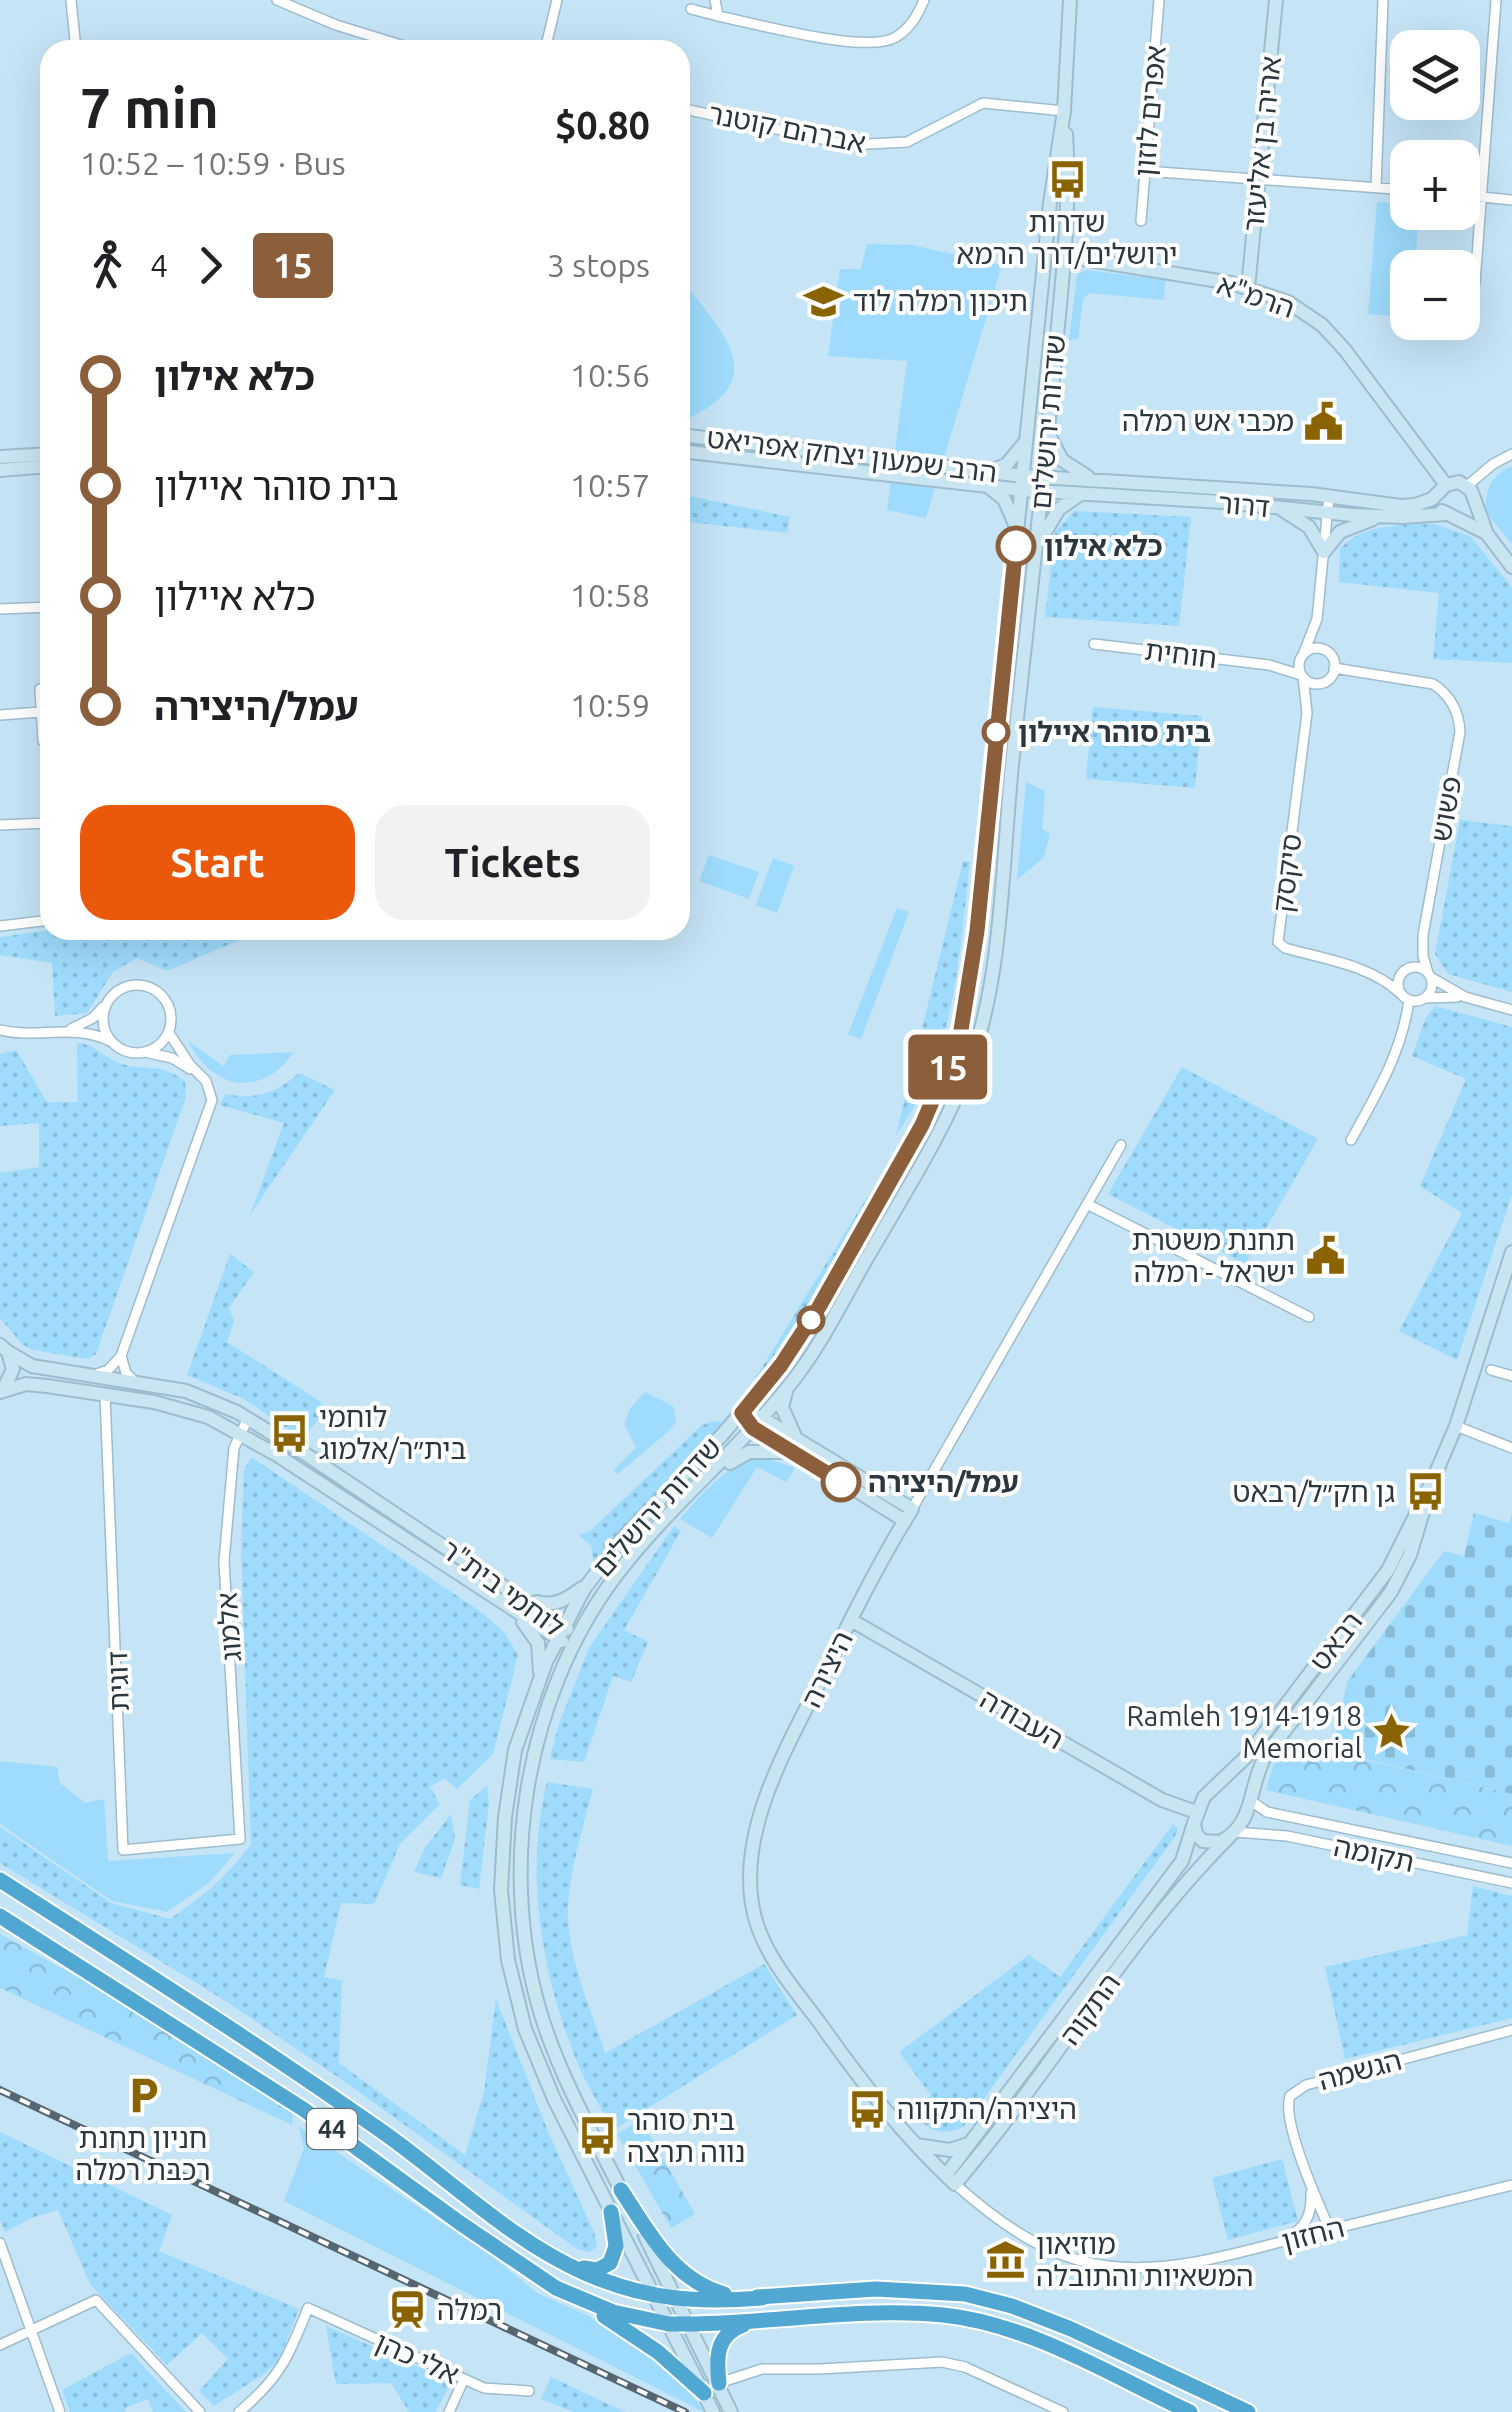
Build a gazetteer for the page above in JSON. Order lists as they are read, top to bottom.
{
  "streets": {
    "highway": ["44"],
    "street": [
      "אפרים לוזון",
      "אברהם קוטנר",
      "אריה בן אליעזר",
      "הרמ\"א",
      "שדרות ירושלים",
      "הרב שמעון יצחק אפריאט",
      "דרור",
      "חוחית",
      "פשוש",
      "סיקסק",
      "לוחמי בית\"ר",
      "אלמוג",
      "רבאט",
      "היצירה",
      "דוגית",
      "העבודה",
      "תקומה",
      "התקוה",
      "הגשמה",
      "החזון",
      "אלי כהן"
    ]
  },
  "crossings": [
    ["אברהם קוטנר", "שדרות ירושלים"],
    ["אריה בן אליעזר", "הרמ\"א"],
    ["הרמ\"א", "שדרות ירושלים"],
    ["הרמ\"א", "דרור"],
    ["שדרות ירושלים", "הרב שמעון יצחק אפריאט"],
    ["שדרות ירושלים", "דרור"],
    ["שדרות ירושלים", "לוחמי בית\"ר"],
    ["שדרות ירושלים", "44"],
    ["הרב שמעון יצחק אפריאט", "דרור"],
    ["חוחית", "פשוש"],
    ["חוחית", "סיקסק"],
    ["פשוש", "סיקסק"],
    ["לוחמי בית\"ר", "אלמוג"],
    ["לוחמי בית\"ר", "דוגית"],
    ["אלמוג", "דוגית"],
    ["רבאט", "העבודה"],
    ["רבאט", "תקומה"],
    ["רבאט", "התקוה"],
    ["היצירה", "העבודה"],
    ["היצירה", "התקוה"],
    ["היצירה", "החזון"],
    ["העבודה", "תקומה"],
    ["העבודה", "התקוה"],
    ["תקומה", "התקוה"],
    ["התקוה", "החזון"],
    ["הגשמה", "החזון"]
  ],
  "places": {
    "bus stop": [
      "שדרות ירושלים/דרך הרמא",
      "לוחמי בית״ר/אלמוג",
      "גן חק״ל/רבאט",
      "היצירה/התקווה",
      "בית סוהר נווה תרצה"
    ],
    "school or university": ["תיכון רמלה לוד"],
    "public building": ["מכבי אש רמלה", "תחנת משטרת ישראל - רמלה"],
    "other": ["כלא אילון", "בית סוהר איילון", "עמל/היצירה"],
    "place": ["Ramleh 1914-1918 Memorial"],
    "parking": ["חניון תחנת רכבת רמלה"],
    "museum": ["מוזיאון המשאיות והתובלה"],
    "station": ["רמלה"]
  },
  "lines": ["bus line 15"],
  "page": {
    "on_map": "15",
    "map_buttons": ["+", "−"],
    "heading": ["7 min", "10:52 – 10:59 · Bus", "$0.80"],
    "legs": ["4", "15", "3 stops"],
    "list": [
      {
        "name": "כלא אילון",
        "value": "10:56"
      },
      {
        "name": "בית סוהר איילון",
        "value": "10:57"
      },
      {
        "name": "כלא איילון",
        "value": "10:58"
      },
      {
        "name": "עמל/היצירה",
        "value": "10:59"
      }
    ],
    "buttons": ["Start", "Tickets"]
  }
}
